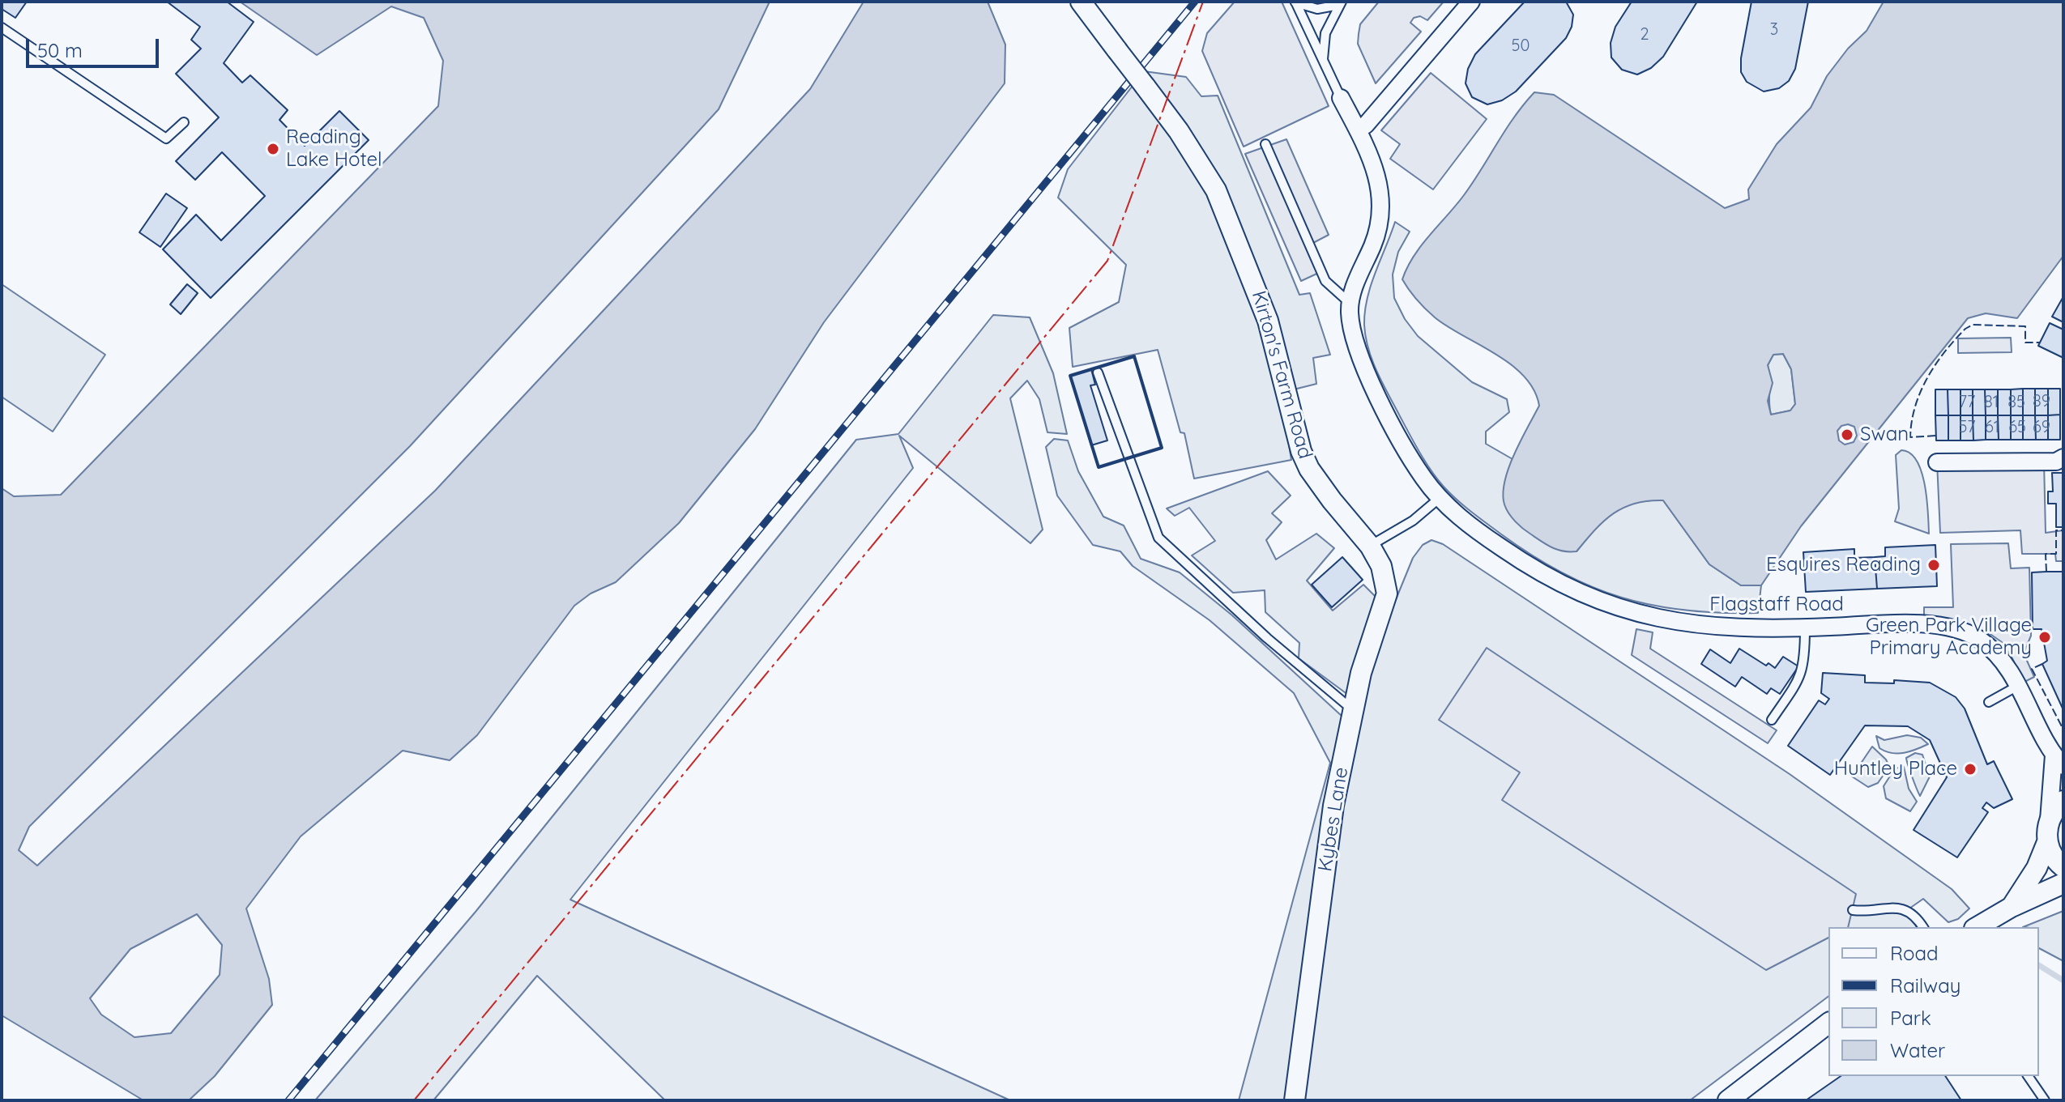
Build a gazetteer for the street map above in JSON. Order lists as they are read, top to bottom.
{
  "streets": {
    "street": ["Kirton's Farm Road", "Flagstaff Road", "Kybes Lane"]
  },
  "crossings": [
    ["Kirton's Farm Road", "Kybes Lane"]
  ],
  "places": [
    "Reading Lake Hotel",
    "Swan",
    "Esquires Reading",
    "Green Park Village Primary Academy",
    "Huntley Place"
  ],
  "house_numbers": [
    "3",
    "2",
    "50",
    "89",
    "77",
    "81",
    "85",
    "57",
    "61",
    "65",
    "69"
  ],
  "legend": [
    "Road",
    "Railway",
    "Park",
    "Water"
  ],
  "scale_bar": "50 m"
}
